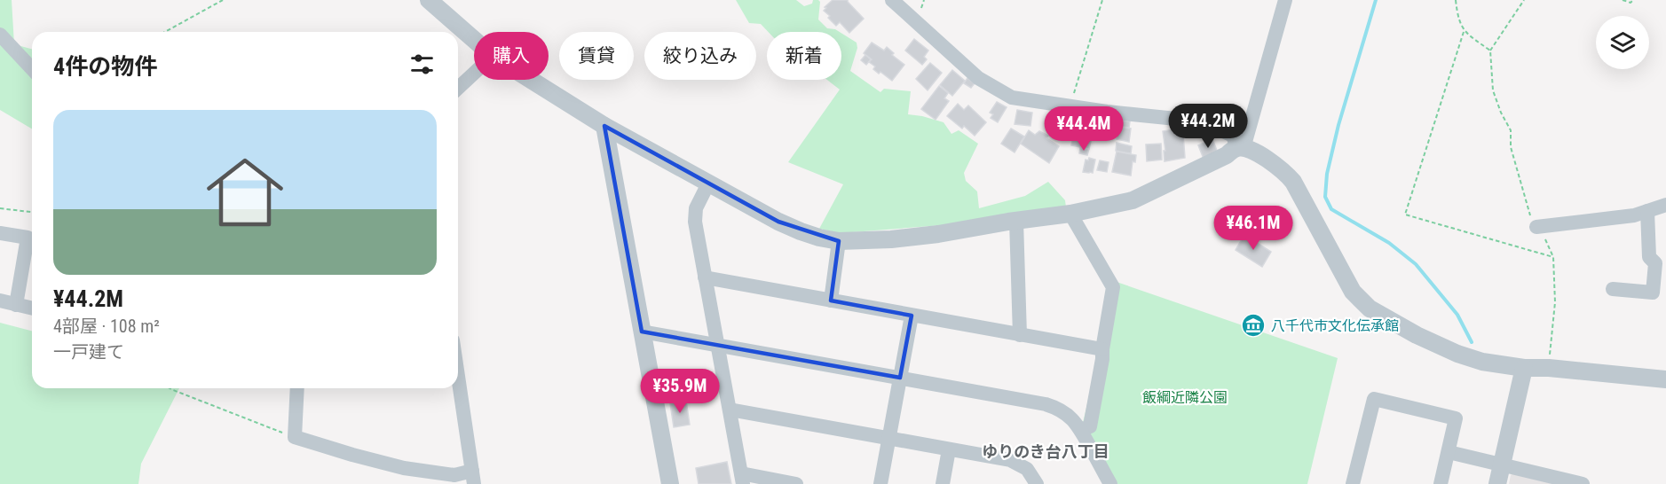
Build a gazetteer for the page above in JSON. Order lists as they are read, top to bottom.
{
  "districts": ["ゆりのき台八丁目"],
  "parks": ["飯綱近隣公園"],
  "places": {
    "museum": ["八千代市文化伝承館"]
  },
  "page": {
    "chip": [
      "購入",
      "賃貸",
      "絞り込み",
      "新着"
    ],
    "heading": "4件の物件",
    "list": [
      {
        "name": "¥44.2M",
        "note": "4部屋 · 108 m² · 一戸建て"
      }
    ],
    "price": [
      "¥44.2M",
      "¥44.4M",
      "¥46.1M",
      "¥35.9M"
    ]
  }
}
